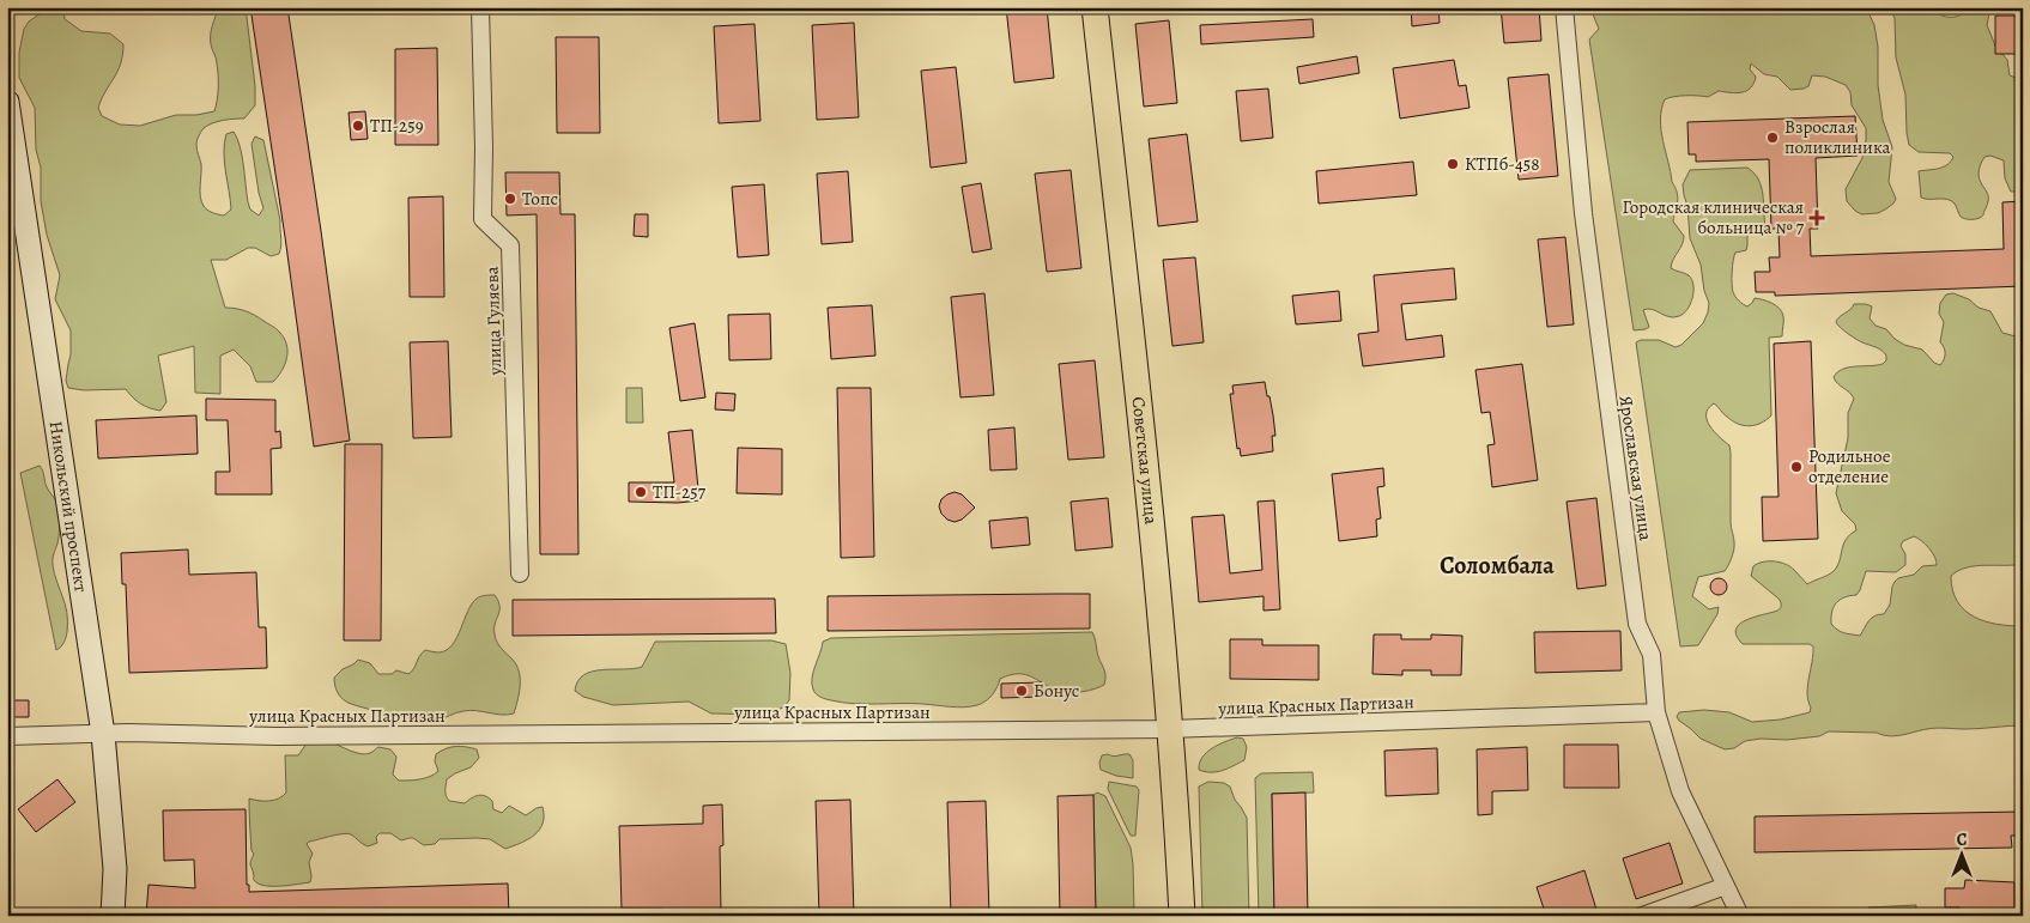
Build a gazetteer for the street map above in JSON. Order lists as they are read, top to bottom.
{
  "streets": {
    "main road": ["Советская улица", "Никольский проспект"],
    "street": ["улица Гуляева", "Ярославская улица", "улица Красных Партизан"]
  },
  "crossings": [
    ["Советская улица", "улица Красных Партизан"],
    ["Ярославская улица", "улица Красных Партизан"],
    ["Никольский проспект", "улица Красных Партизан"]
  ],
  "districts": ["Соломбала"],
  "places": {
    "other": [
      "ТП-259",
      "Взрослая поликлиника",
      "КТПб-458",
      "Топс",
      "Родильное отделение",
      "ТП-257",
      "Бонус"
    ],
    "health": ["Городская клиническая больница № 7"]
  },
  "north": "top"
}
